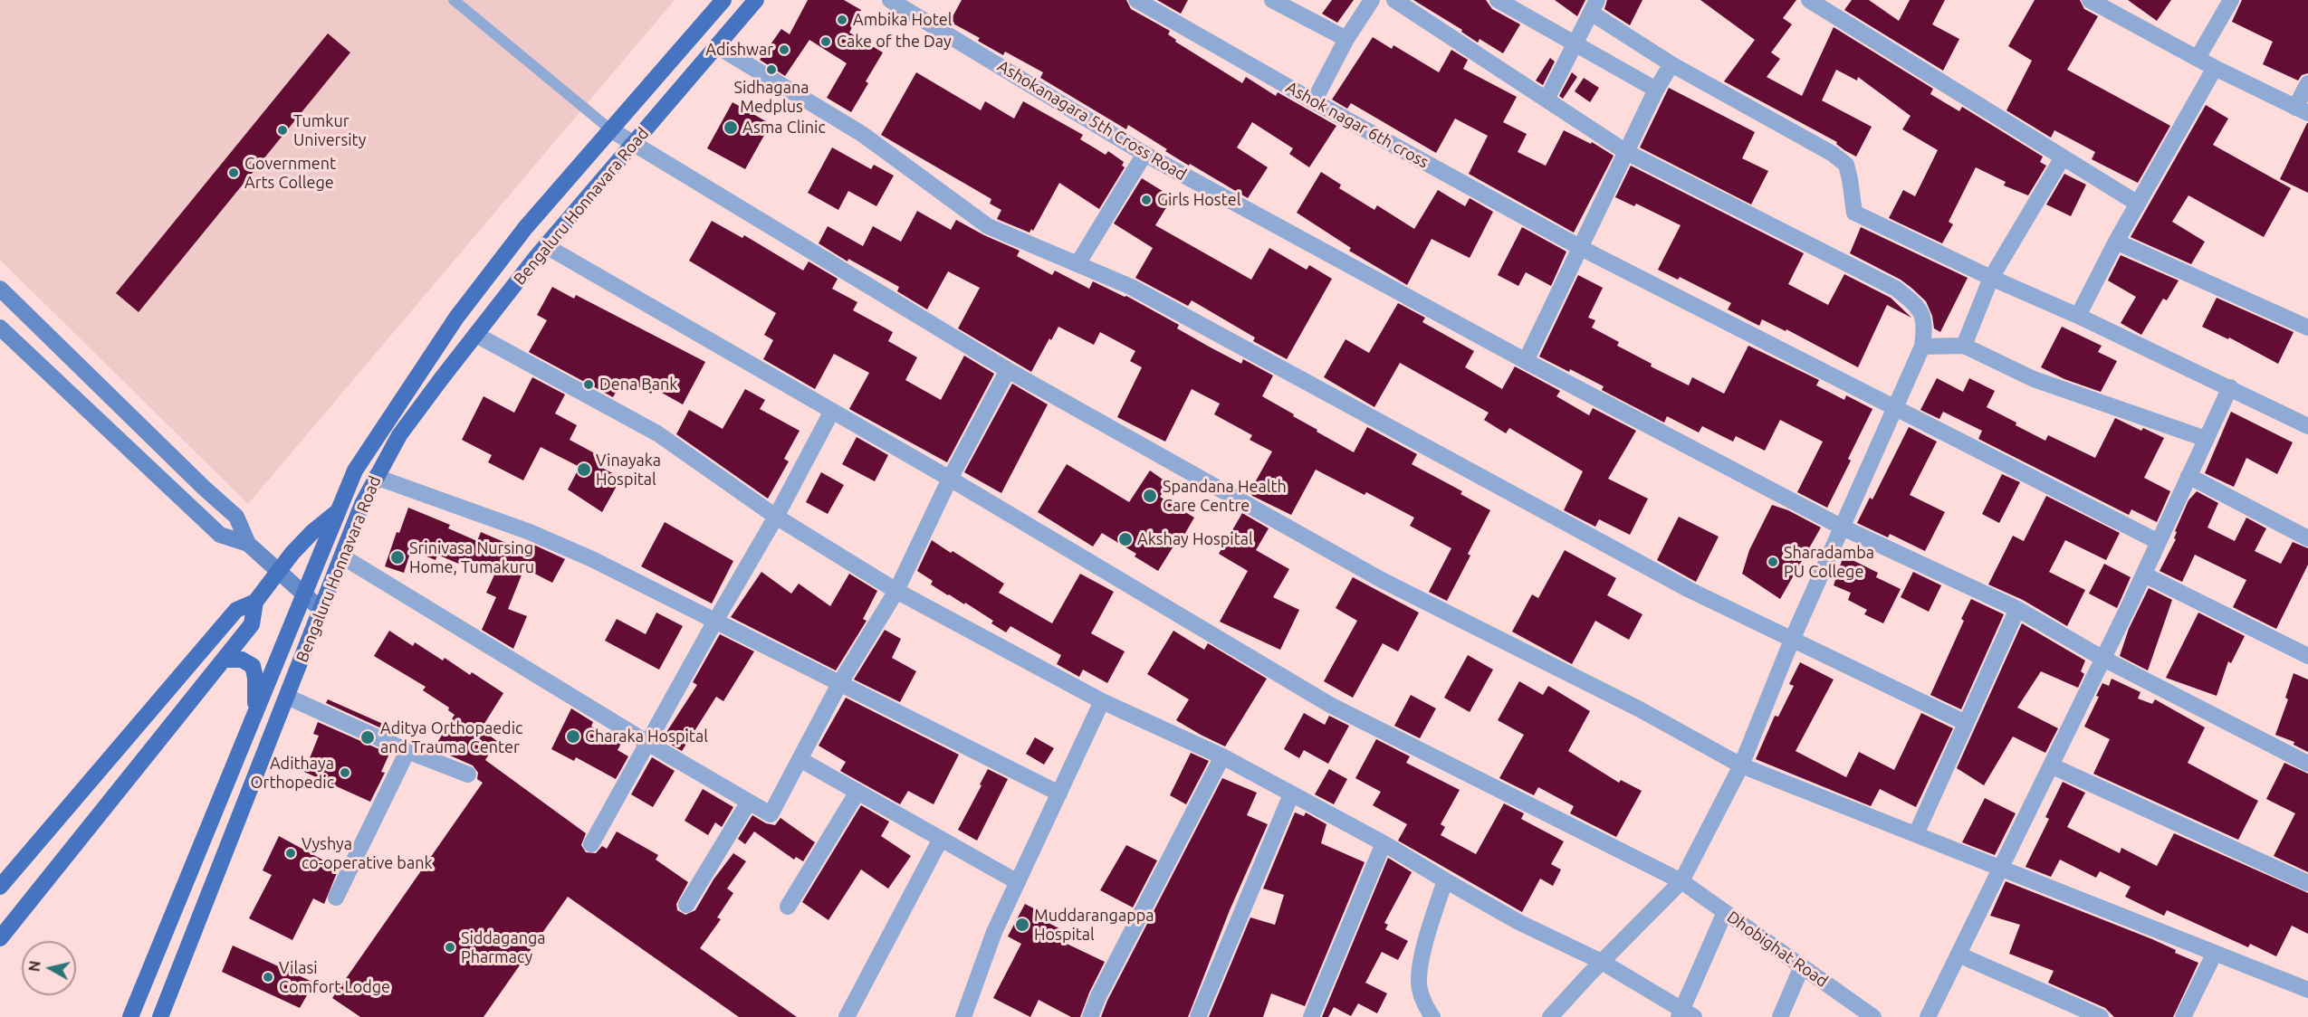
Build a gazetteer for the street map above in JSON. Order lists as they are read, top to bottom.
{
  "streets": {
    "main road": ["Bengaluru Honnavara Road"],
    "street": ["Ashokanagara 5th Cross Road", "Ashok nagar 6th cross", "Dhobighat Road"]
  },
  "crossings": [
    ["Bengaluru Honnavara Road", "Dhobighat Road"]
  ],
  "places": [
    "Ambika Hotel",
    "Cake of the Day",
    "Adishwar",
    "Sidhagana Medplus",
    "Asma Clinic",
    "Tumkur University",
    "Government Arts College",
    "Girls Hostel",
    "Dena Bank",
    "Vinayaka Hospital",
    "Spandana Health Care Centre",
    "Akshay Hospital",
    "Srinivasa Nursing Home, Tumakuru",
    "Sharadamba PU College",
    "Charaka Hospital",
    "Aditya Orthopaedic and Trauma Center",
    "Adithaya Orthopedic",
    "Vyshya co-operative bank",
    "Muddarangappa Hospital",
    "Siddaganga Pharmacy",
    "Vilasi Comfort Lodge"
  ],
  "north": "left"
}
